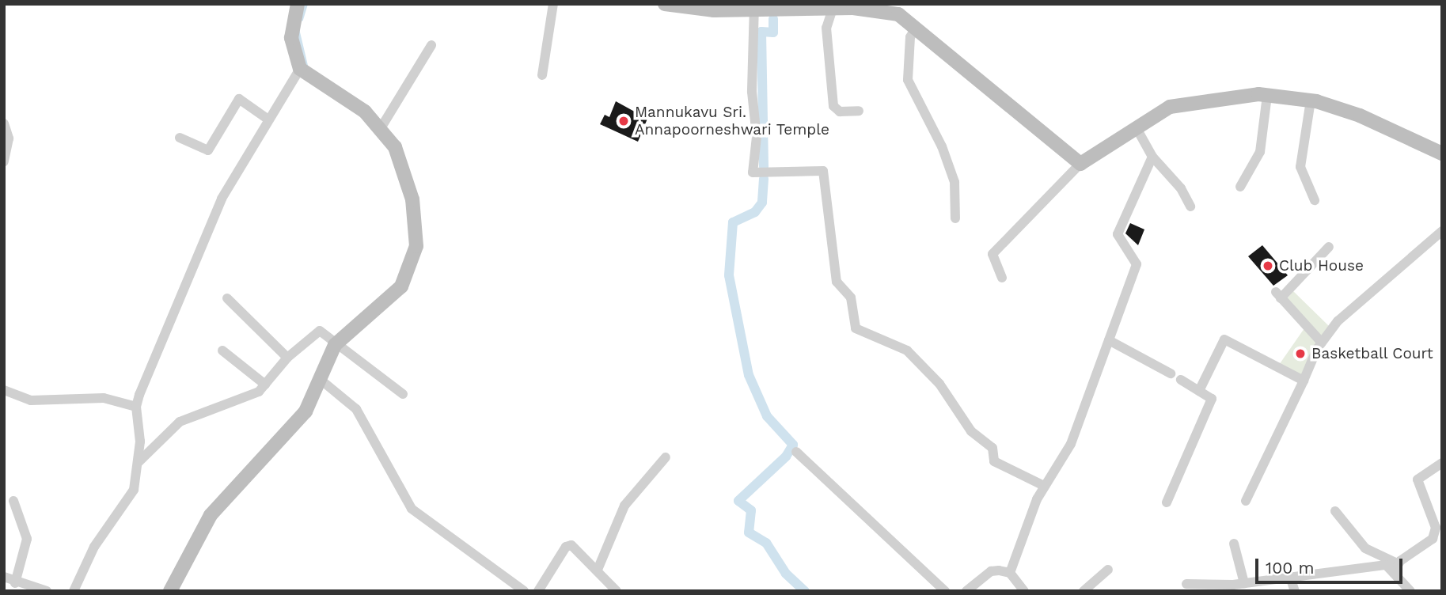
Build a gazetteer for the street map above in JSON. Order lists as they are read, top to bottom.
{
  "places": ["Mannukavu Sri. Annapoorneshwari Temple", "Club House", "Basketball Court"],
  "scale_bar": "100 m"
}
